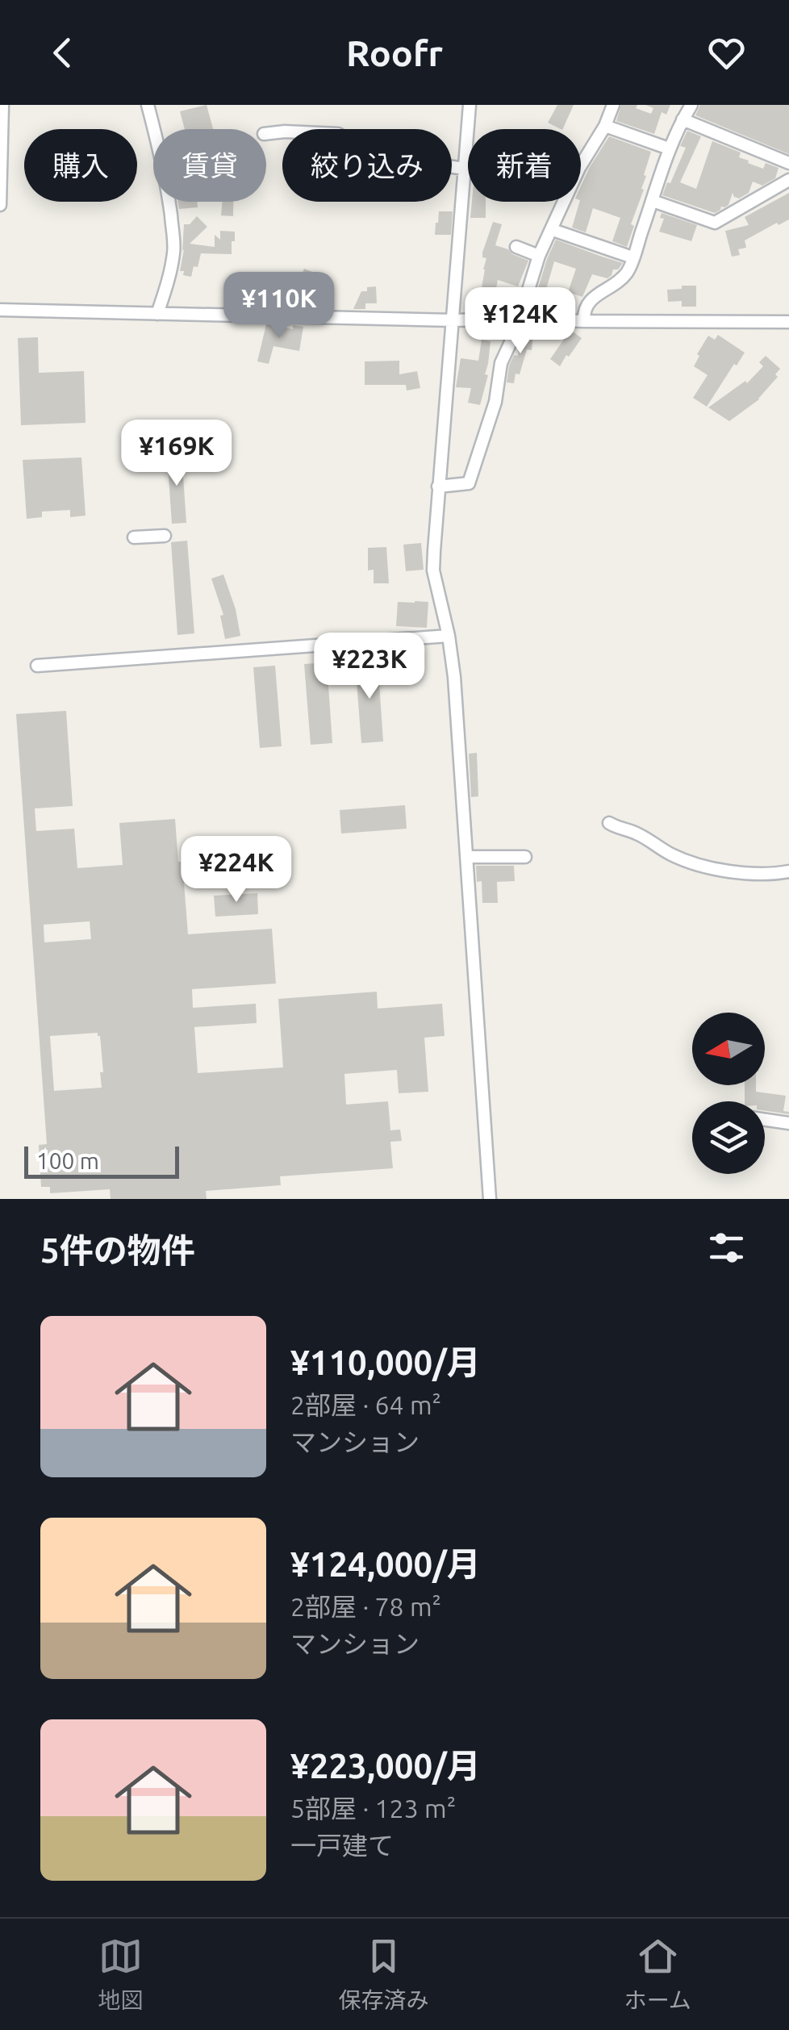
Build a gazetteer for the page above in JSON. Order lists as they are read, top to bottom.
{
  "scale_bar": "100 m",
  "north": "left",
  "page": {
    "header": "Roofr",
    "chip": [
      "購入",
      "賃貸",
      "絞り込み",
      "新着"
    ],
    "price": [
      "¥110K",
      "¥124K",
      "¥169K",
      "¥223K",
      "¥224K"
    ],
    "scale": "100 m",
    "heading": "5件の物件",
    "list": [
      {
        "name": "¥110,000/月",
        "note": "2部屋 · 64 m² · マンション"
      },
      {
        "name": "¥124,000/月",
        "note": "2部屋 · 78 m² · マンション"
      },
      {
        "name": "¥223,000/月",
        "note": "5部屋 · 123 m² · 一戸建て"
      }
    ],
    "tabs": ["地図", "保存済み", "ホーム"]
  }
}
